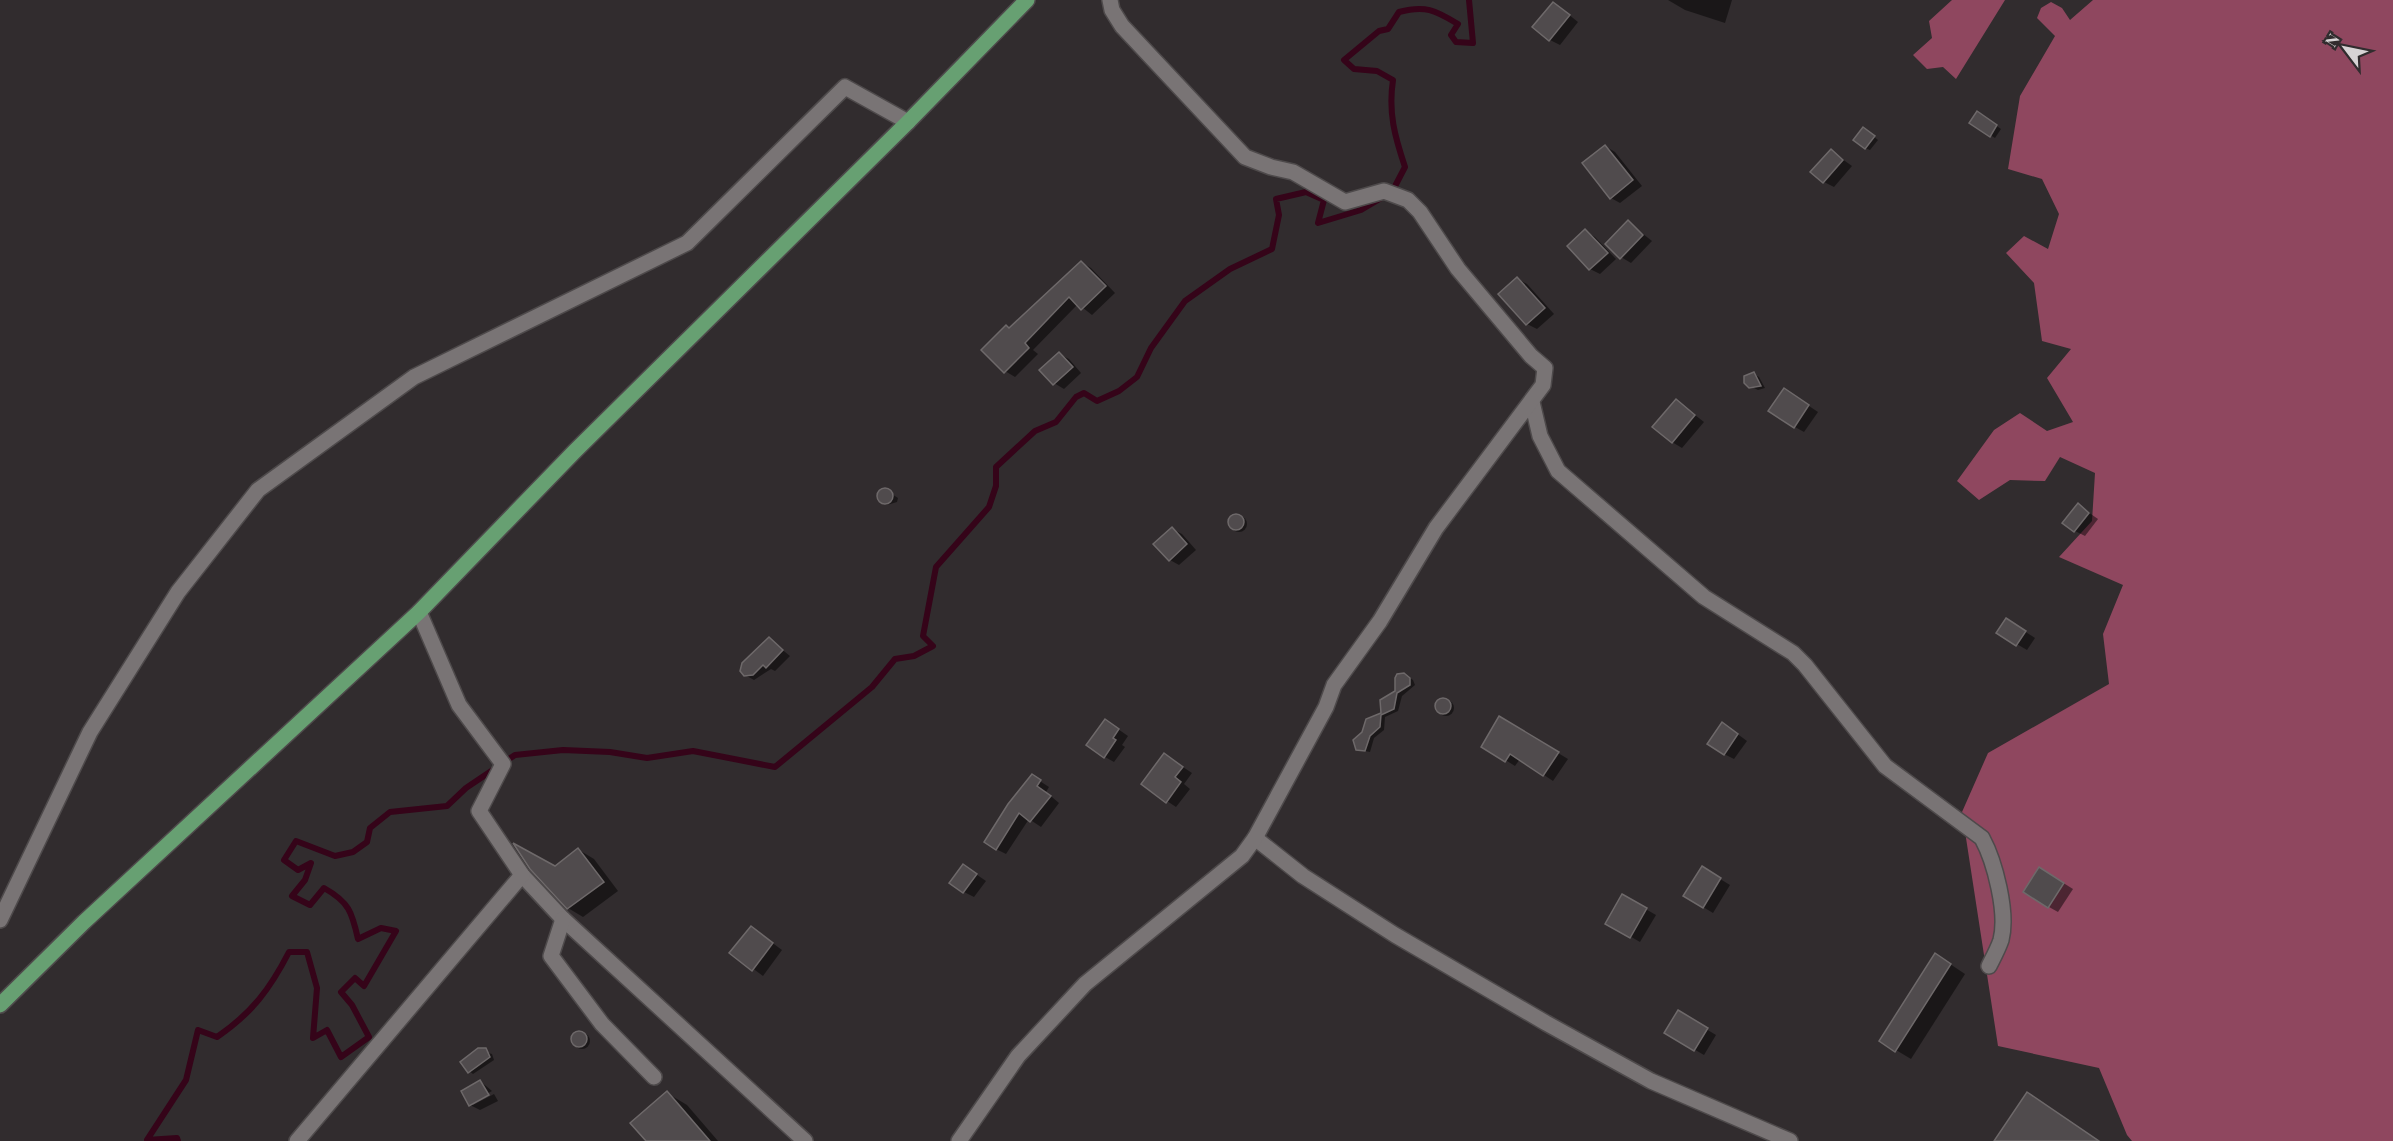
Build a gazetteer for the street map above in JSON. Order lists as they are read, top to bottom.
{
  "north": "top left"
}
